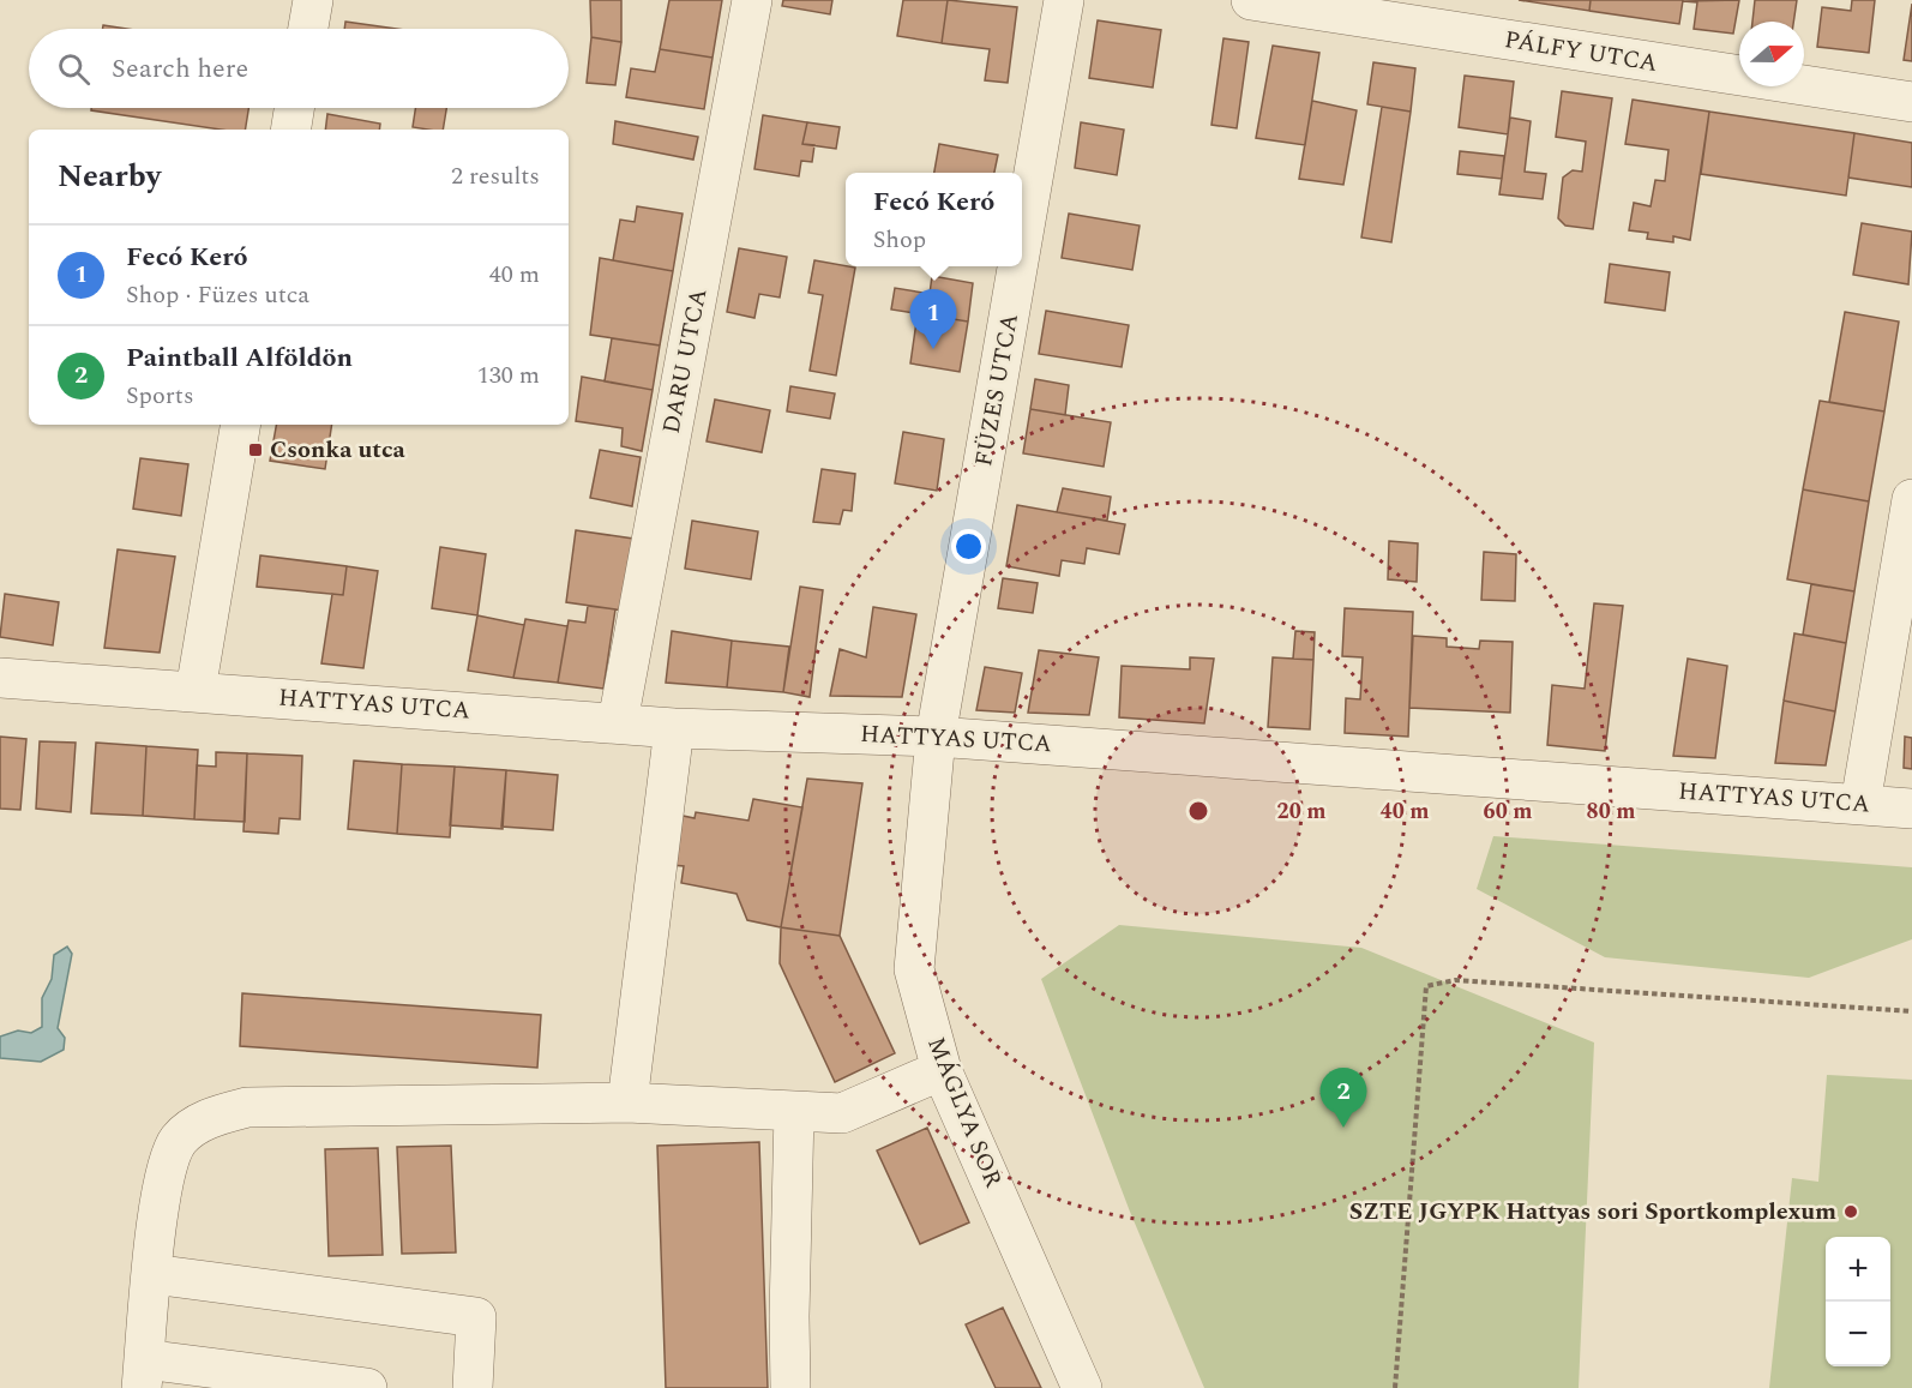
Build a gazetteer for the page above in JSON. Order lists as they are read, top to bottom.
{
  "streets": {
    "street": [
      "PÁLFY UTCA",
      "DARU UTCA",
      "FÜZES UTCA",
      "HATTYAS UTCA",
      "MÁGLYA SOR"
    ]
  },
  "crossings": [
    ["DARU UTCA", "HATTYAS UTCA"],
    ["FÜZES UTCA", "HATTYAS UTCA"],
    ["FÜZES UTCA", "MÁGLYA SOR"],
    ["HATTYAS UTCA", "MÁGLYA SOR"]
  ],
  "places": {
    "transit": ["Csonka utca"],
    "other": ["SZTE JGYPK Hattyas sori Sportkomplexum"]
  },
  "north": "right",
  "page": {
    "search": "Search here",
    "heading": ["Nearby", "2 results"],
    "popup": ["Fecó Keró", "Shop"],
    "list": [
      {
        "mark": "1",
        "name": "Fecó Keró",
        "note": "Shop · Füzes utca",
        "value": "40 m"
      },
      {
        "mark": "2",
        "name": "Paintball Alföldön",
        "note": "Sports",
        "value": "130 m"
      }
    ],
    "pins": ["1", "2"],
    "map_buttons": ["+", "−"]
  },
  "rings": [
    "20 m",
    "40 m",
    "60 m",
    "80 m"
  ]
}
